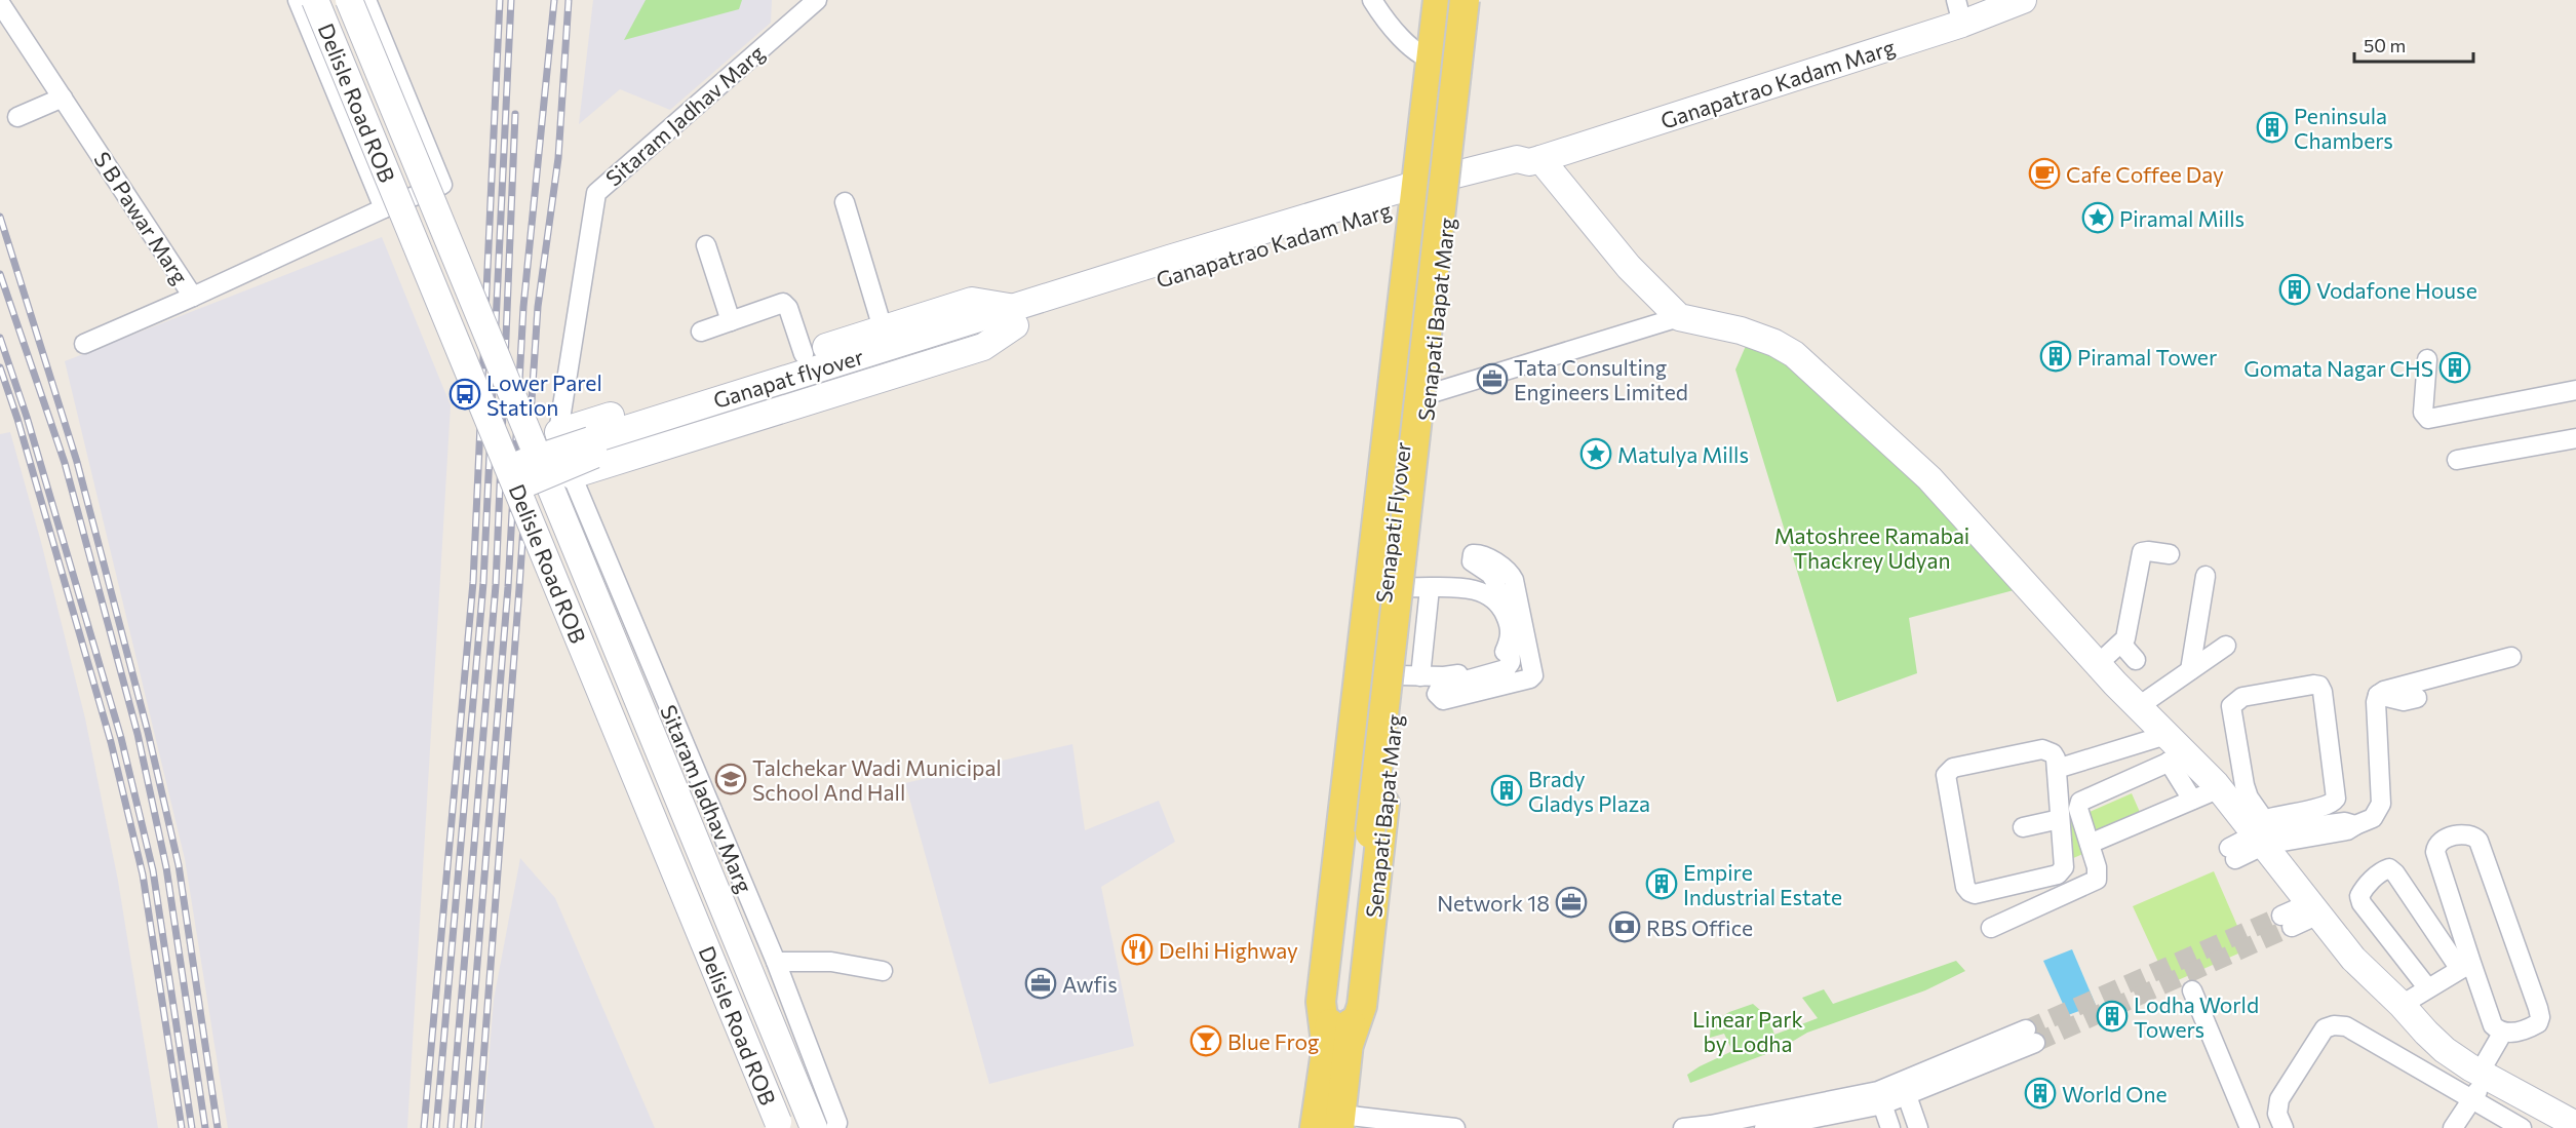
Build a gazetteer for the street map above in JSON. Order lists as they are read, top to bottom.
{
  "streets": {
    "main road": [
      "Ganapatrao Kadam Marg",
      "Delisle Road ROB",
      "Senapati Bapat Marg",
      "Ganapat flyover",
      "Senapati Flyover"
    ],
    "street": ["Sitaram Jadhav Marg", "S B Pawar Marg"]
  },
  "crossings": [
    ["Ganapatrao Kadam Marg", "Senapati Bapat Marg"],
    ["Ganapatrao Kadam Marg", "Ganapat flyover"],
    ["Delisle Road ROB", "Sitaram Jadhav Marg"],
    ["Delisle Road ROB", "Ganapat flyover"],
    ["Senapati Bapat Marg", "Senapati Flyover"]
  ],
  "parks": ["Matoshree Ramabai Thackrey Udyan", "Linear Park by Lodha"],
  "places": {
    "building": [
      "Peninsula Chambers",
      "Vodafone House",
      "Piramal Tower",
      "Gomata Nagar CHS",
      "Brady Gladys Plaza",
      "Empire Industrial Estate",
      "Lodha World Towers",
      "World One"
    ],
    "cafe": ["Cafe Coffee Day"],
    "place": ["Piramal Mills", "Matulya Mills"],
    "office": ["Tata Consulting Engineers Limited", "Network 18", "Awfis"],
    "bus stop": ["Lower Parel Station"],
    "school or university": ["Talchekar Wadi Municipal School And Hall"],
    "bank": ["RBS Office"],
    "restaurant": ["Delhi Highway"],
    "bar": ["Blue Frog"]
  },
  "scale_bar": "50 m"
}
